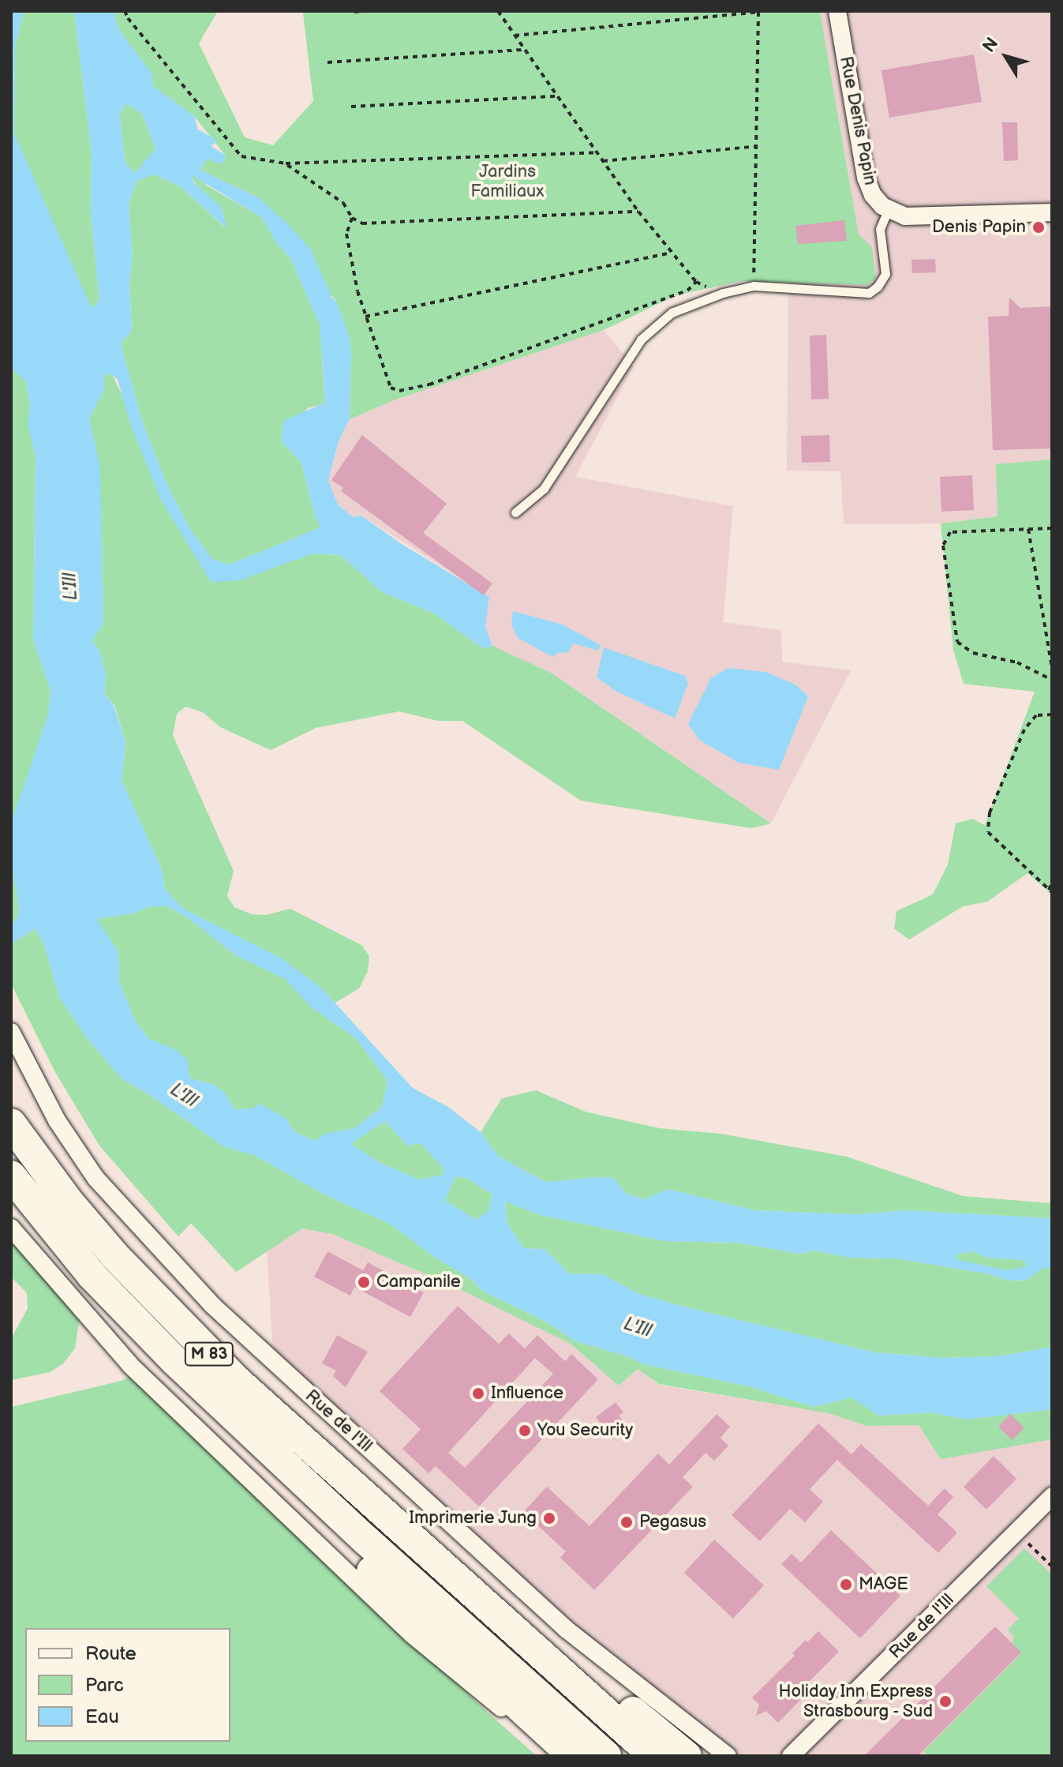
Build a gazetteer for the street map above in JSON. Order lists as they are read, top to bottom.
{
  "streets": {
    "highway": ["M 83"],
    "street": ["Rue Denis Papin", "Rue de l'Ill"]
  },
  "water": ["L'Ill"],
  "parks": ["Jardins Familiaux"],
  "places": [
    "Denis Papin",
    "Campanile",
    "Influence",
    "You Security",
    "Imprimerie Jung",
    "Pegasus",
    "MAGE",
    "Holiday Inn Express Strasbourg - Sud"
  ],
  "legend": ["Route", "Parc", "Eau"],
  "north": "top left"
}
